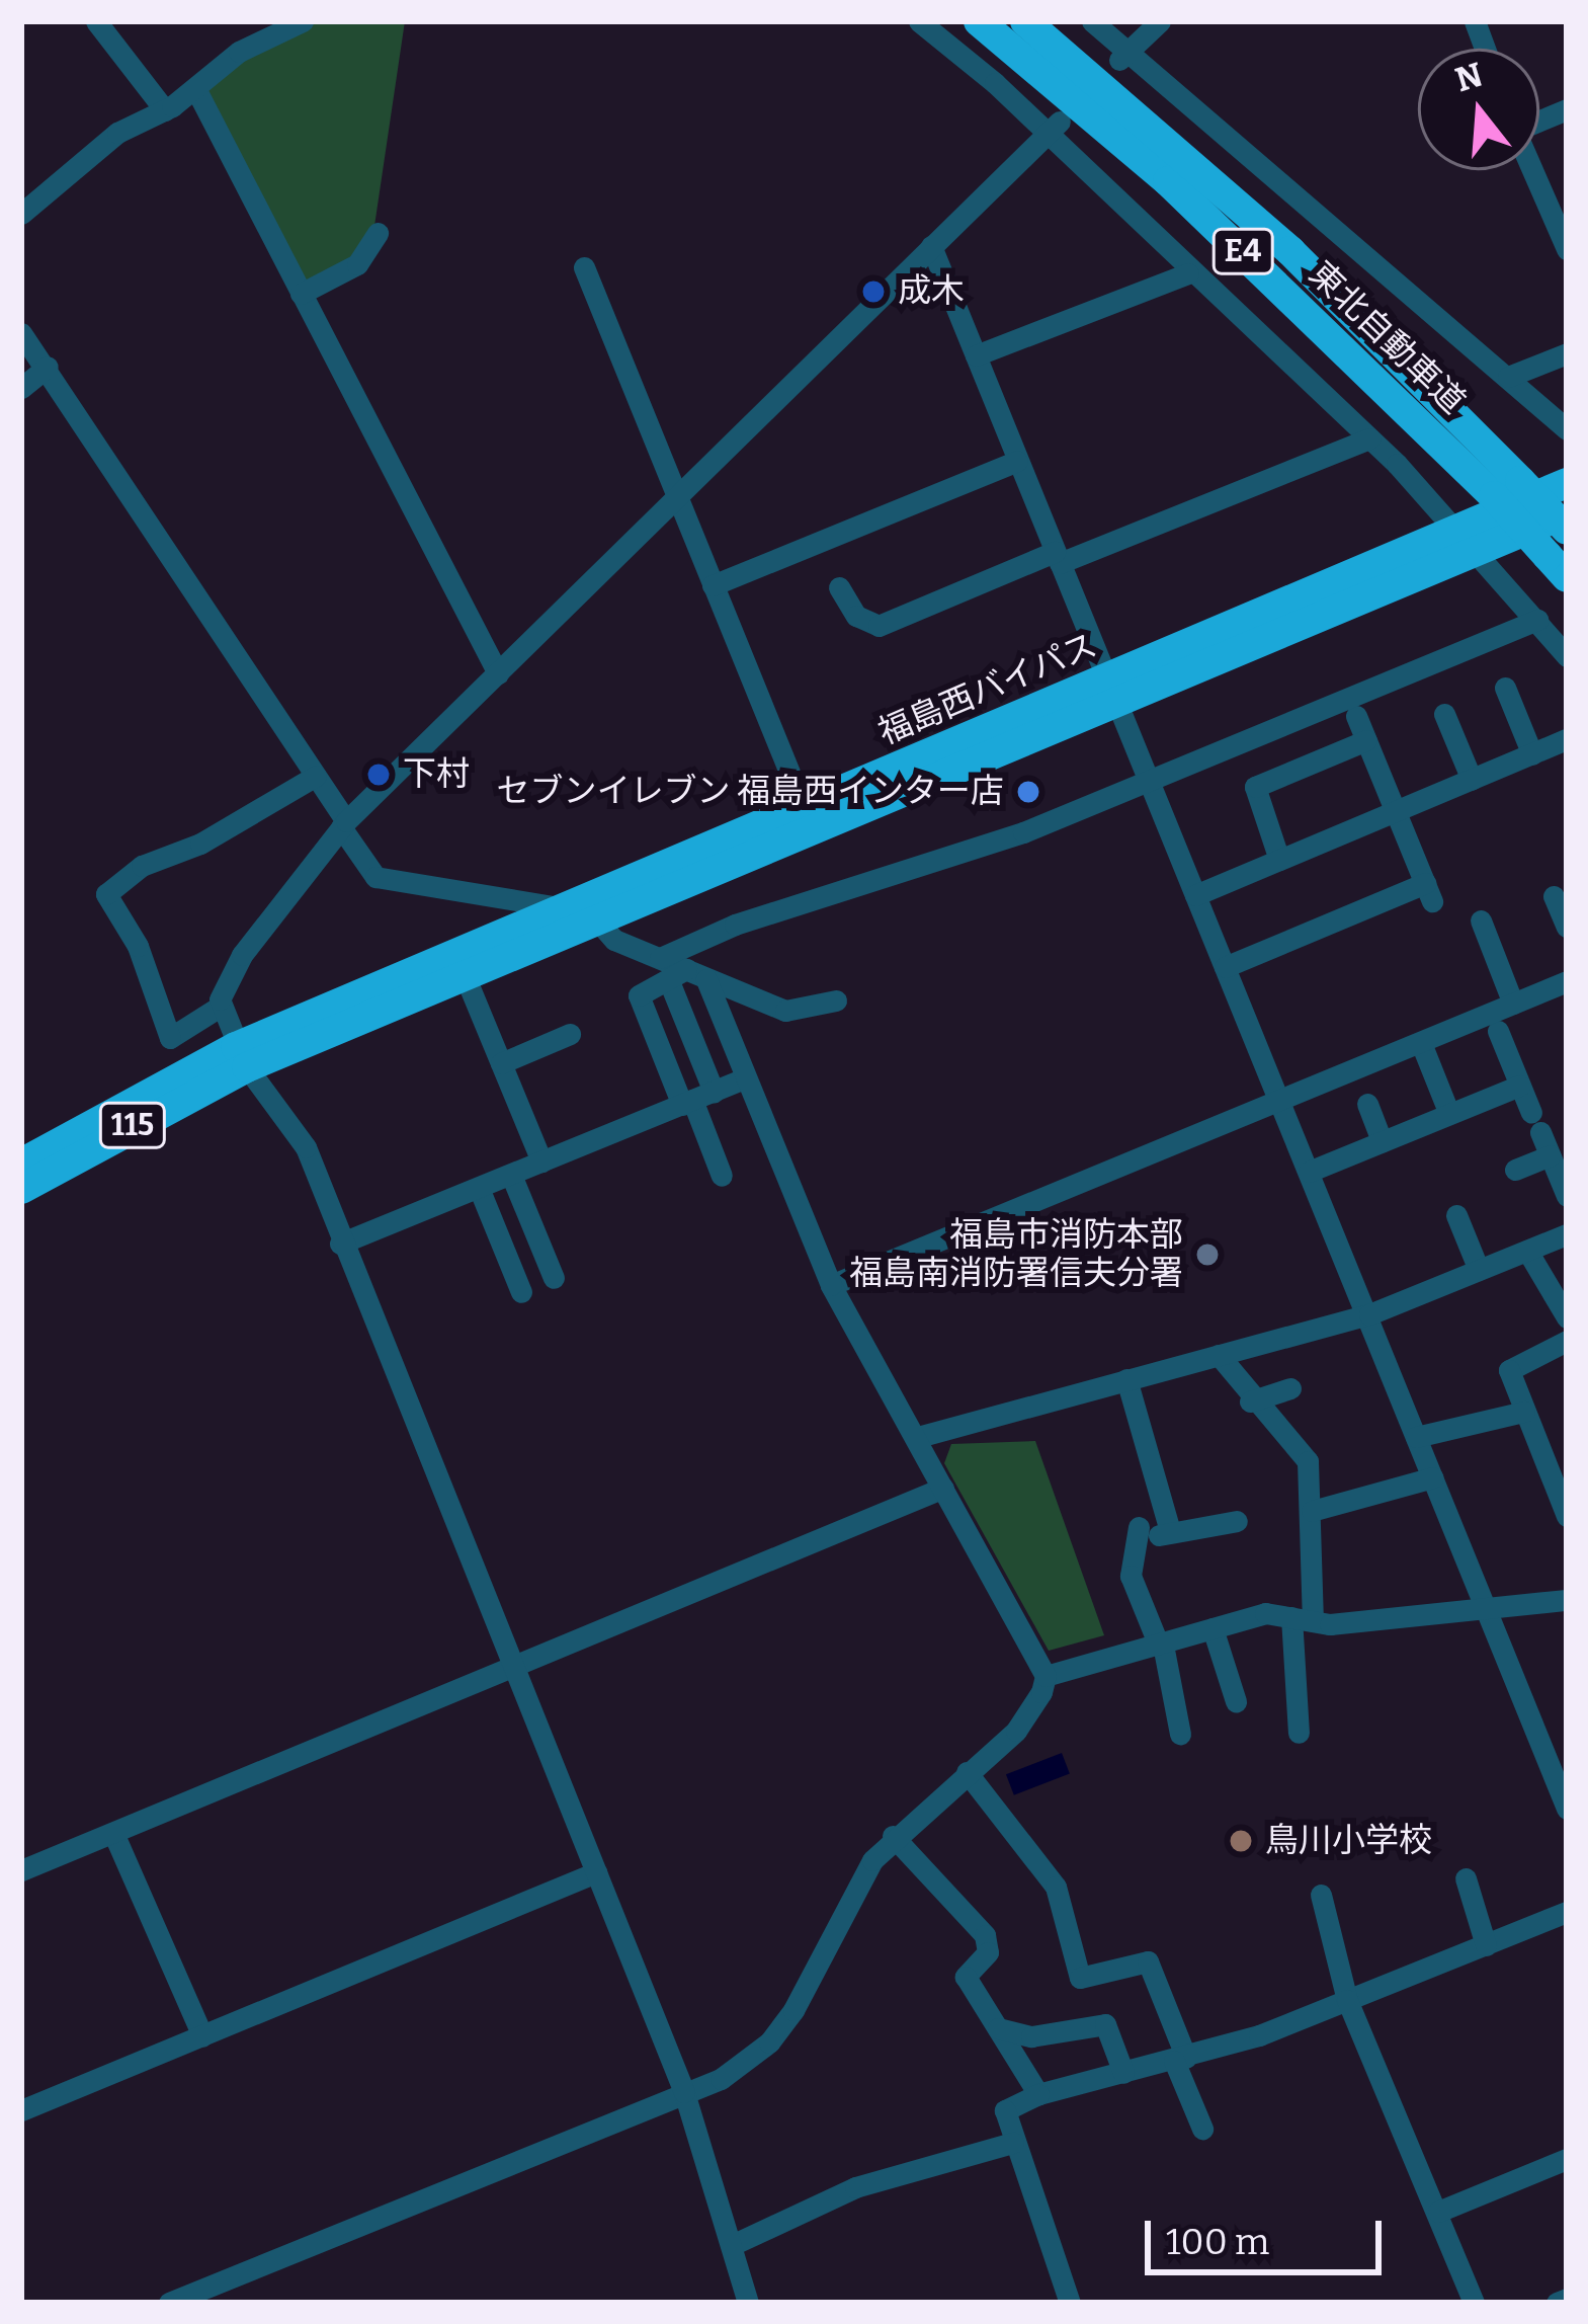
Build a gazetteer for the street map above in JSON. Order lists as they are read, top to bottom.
{
  "streets": {
    "highway": [
      "E4",
      "東北自動車道",
      "福島西バイパス",
      "115"
    ]
  },
  "crossings": [
    ["東北自動車道", "福島西バイパス"],
    ["福島西バイパス", "115"]
  ],
  "places": [
    "成木",
    "下村",
    "セブンイレブン 福島西インター店",
    "福島市消防本部 福島南消防署信夫分署",
    "鳥川小学校"
  ],
  "scale_bar": "100 m",
  "north": "top"
}
